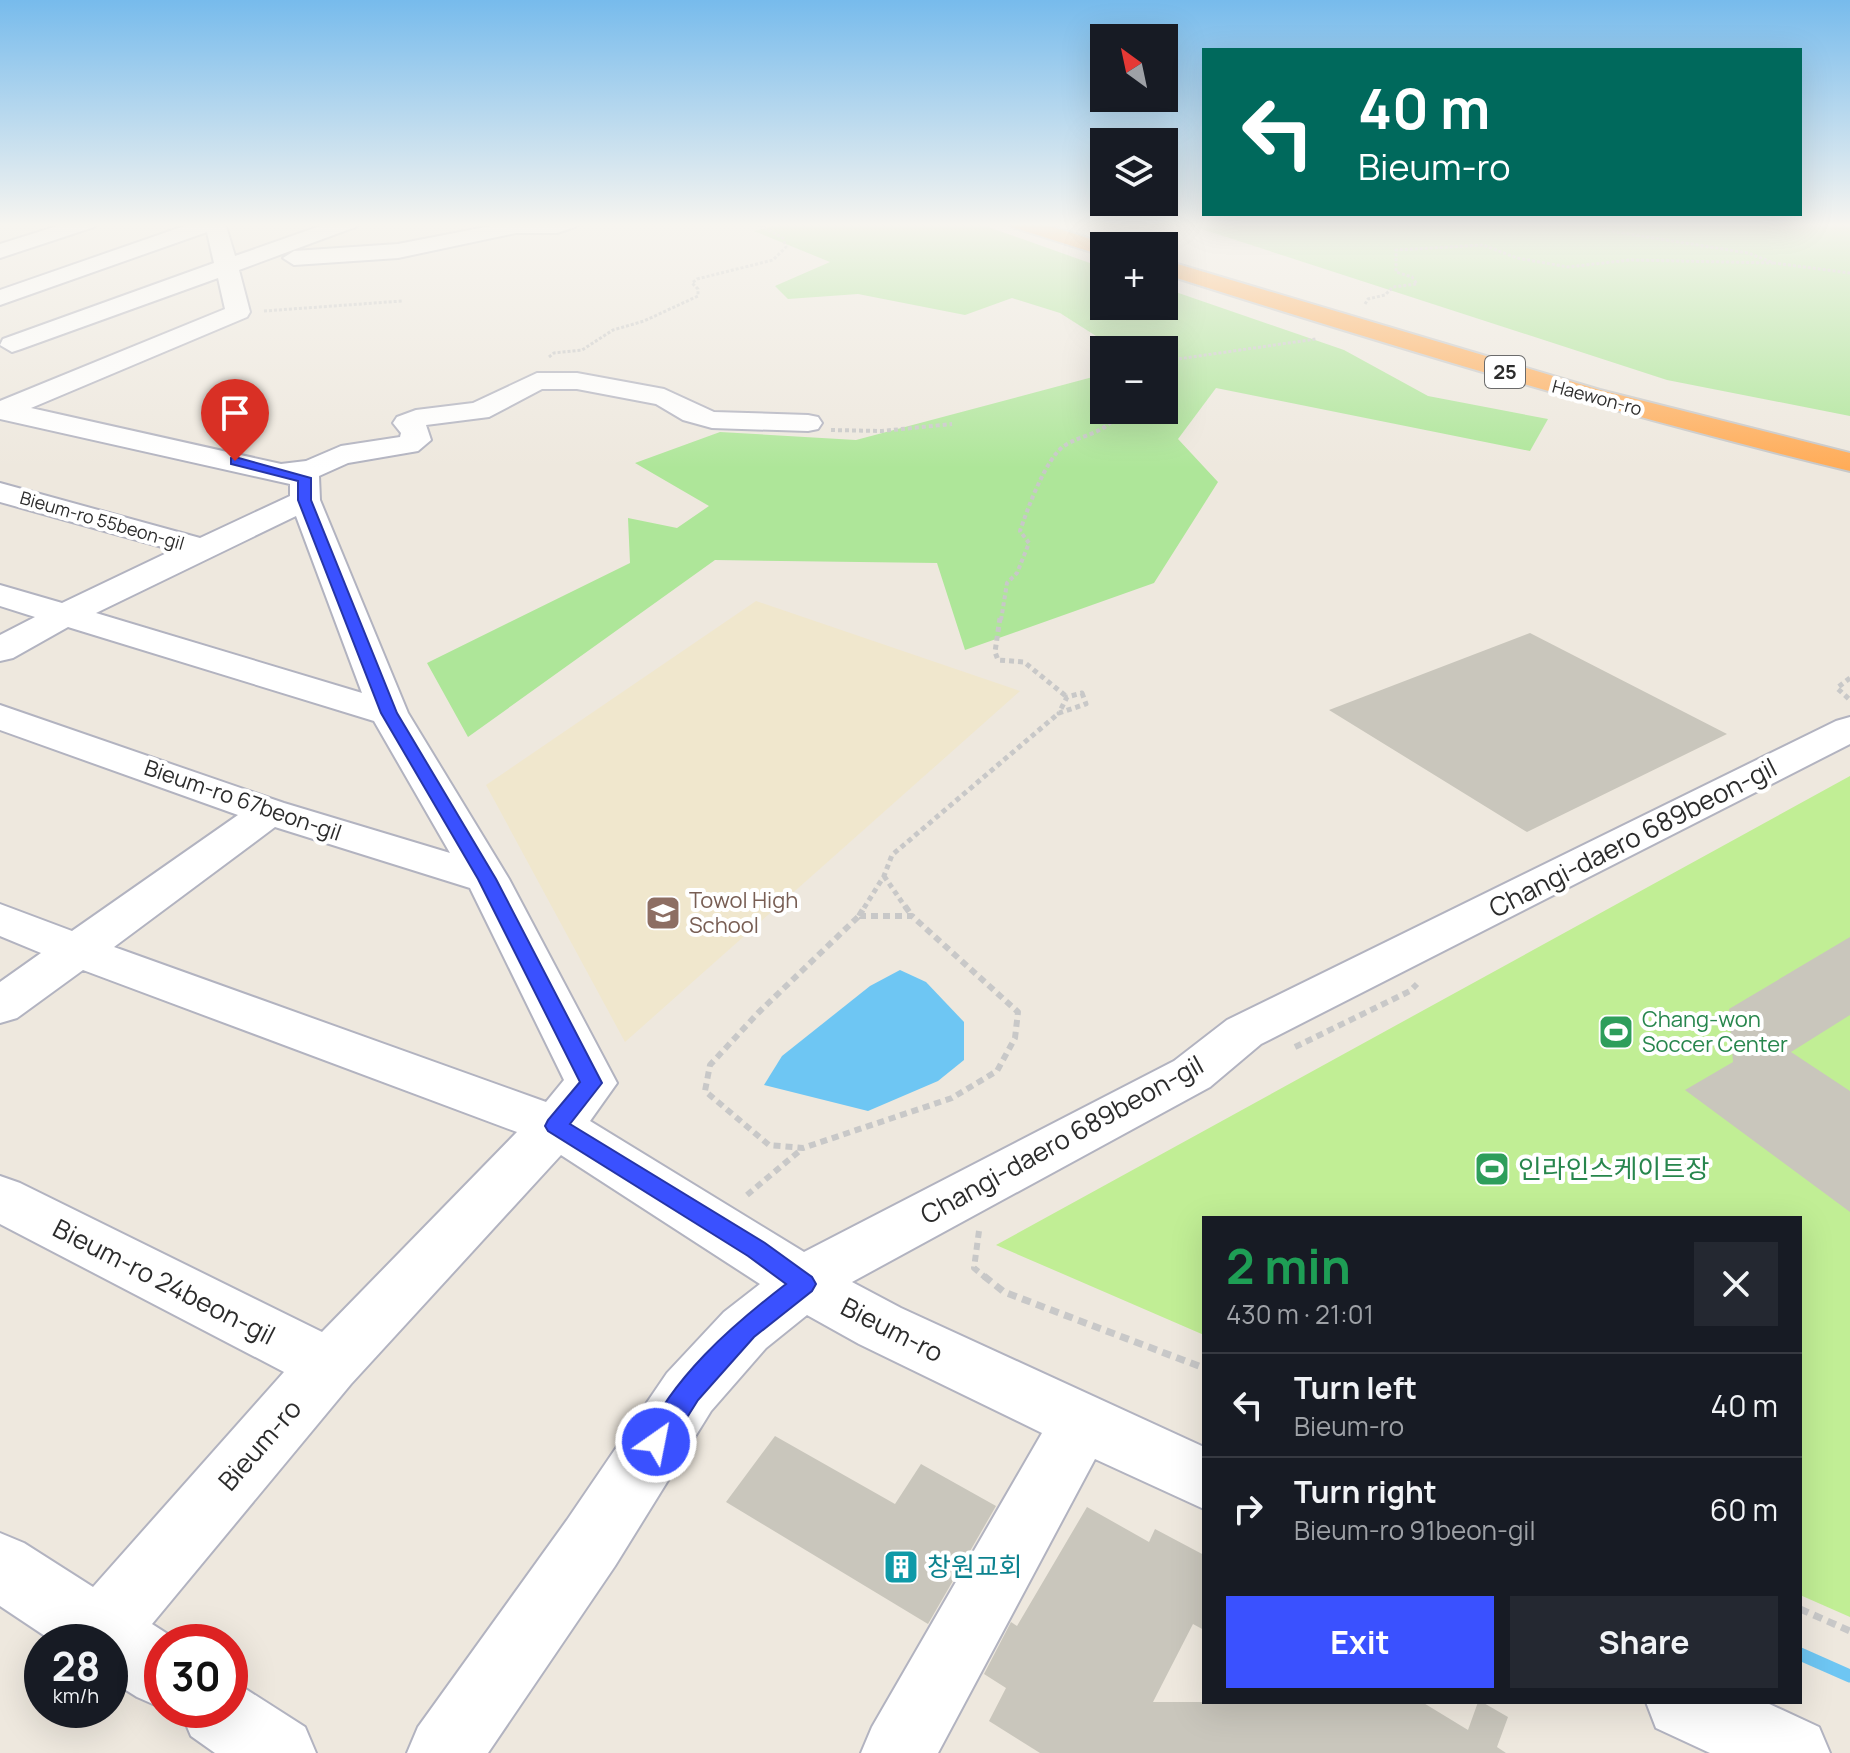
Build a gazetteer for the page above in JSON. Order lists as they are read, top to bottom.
{
  "streets": {
    "highway": ["25", "Haewon-ro"],
    "street": [
      "Bieum-ro 55beon-gil",
      "Bieum-ro 67beon-gil",
      "Changi-daero 689beon-gil",
      "Bieum-ro 24beon-gil",
      "Bieum-ro"
    ]
  },
  "crossings": [
    ["Changi-daero 689beon-gil", "Bieum-ro"],
    ["Bieum-ro 24beon-gil", "Bieum-ro"]
  ],
  "places": {
    "school or university": ["Towol High School"],
    "sports": ["Chang-won Soccer Center", "인라인스케이트장"],
    "building": ["창원교회"]
  },
  "north": "top left",
  "page": {
    "map_buttons": ["+", "−"],
    "turn": ["40 m", "Bieum-ro"],
    "heading": ["2 min", "430 m · 21:01"],
    "list": [
      {
        "name": "Turn left",
        "note": "Bieum-ro",
        "value": "40 m"
      },
      {
        "name": "Turn right",
        "note": "Bieum-ro 91beon-gil",
        "value": "60 m"
      }
    ],
    "buttons": ["Exit", "Share"],
    "speed": "28 km/h",
    "limit": "30"
  }
}
